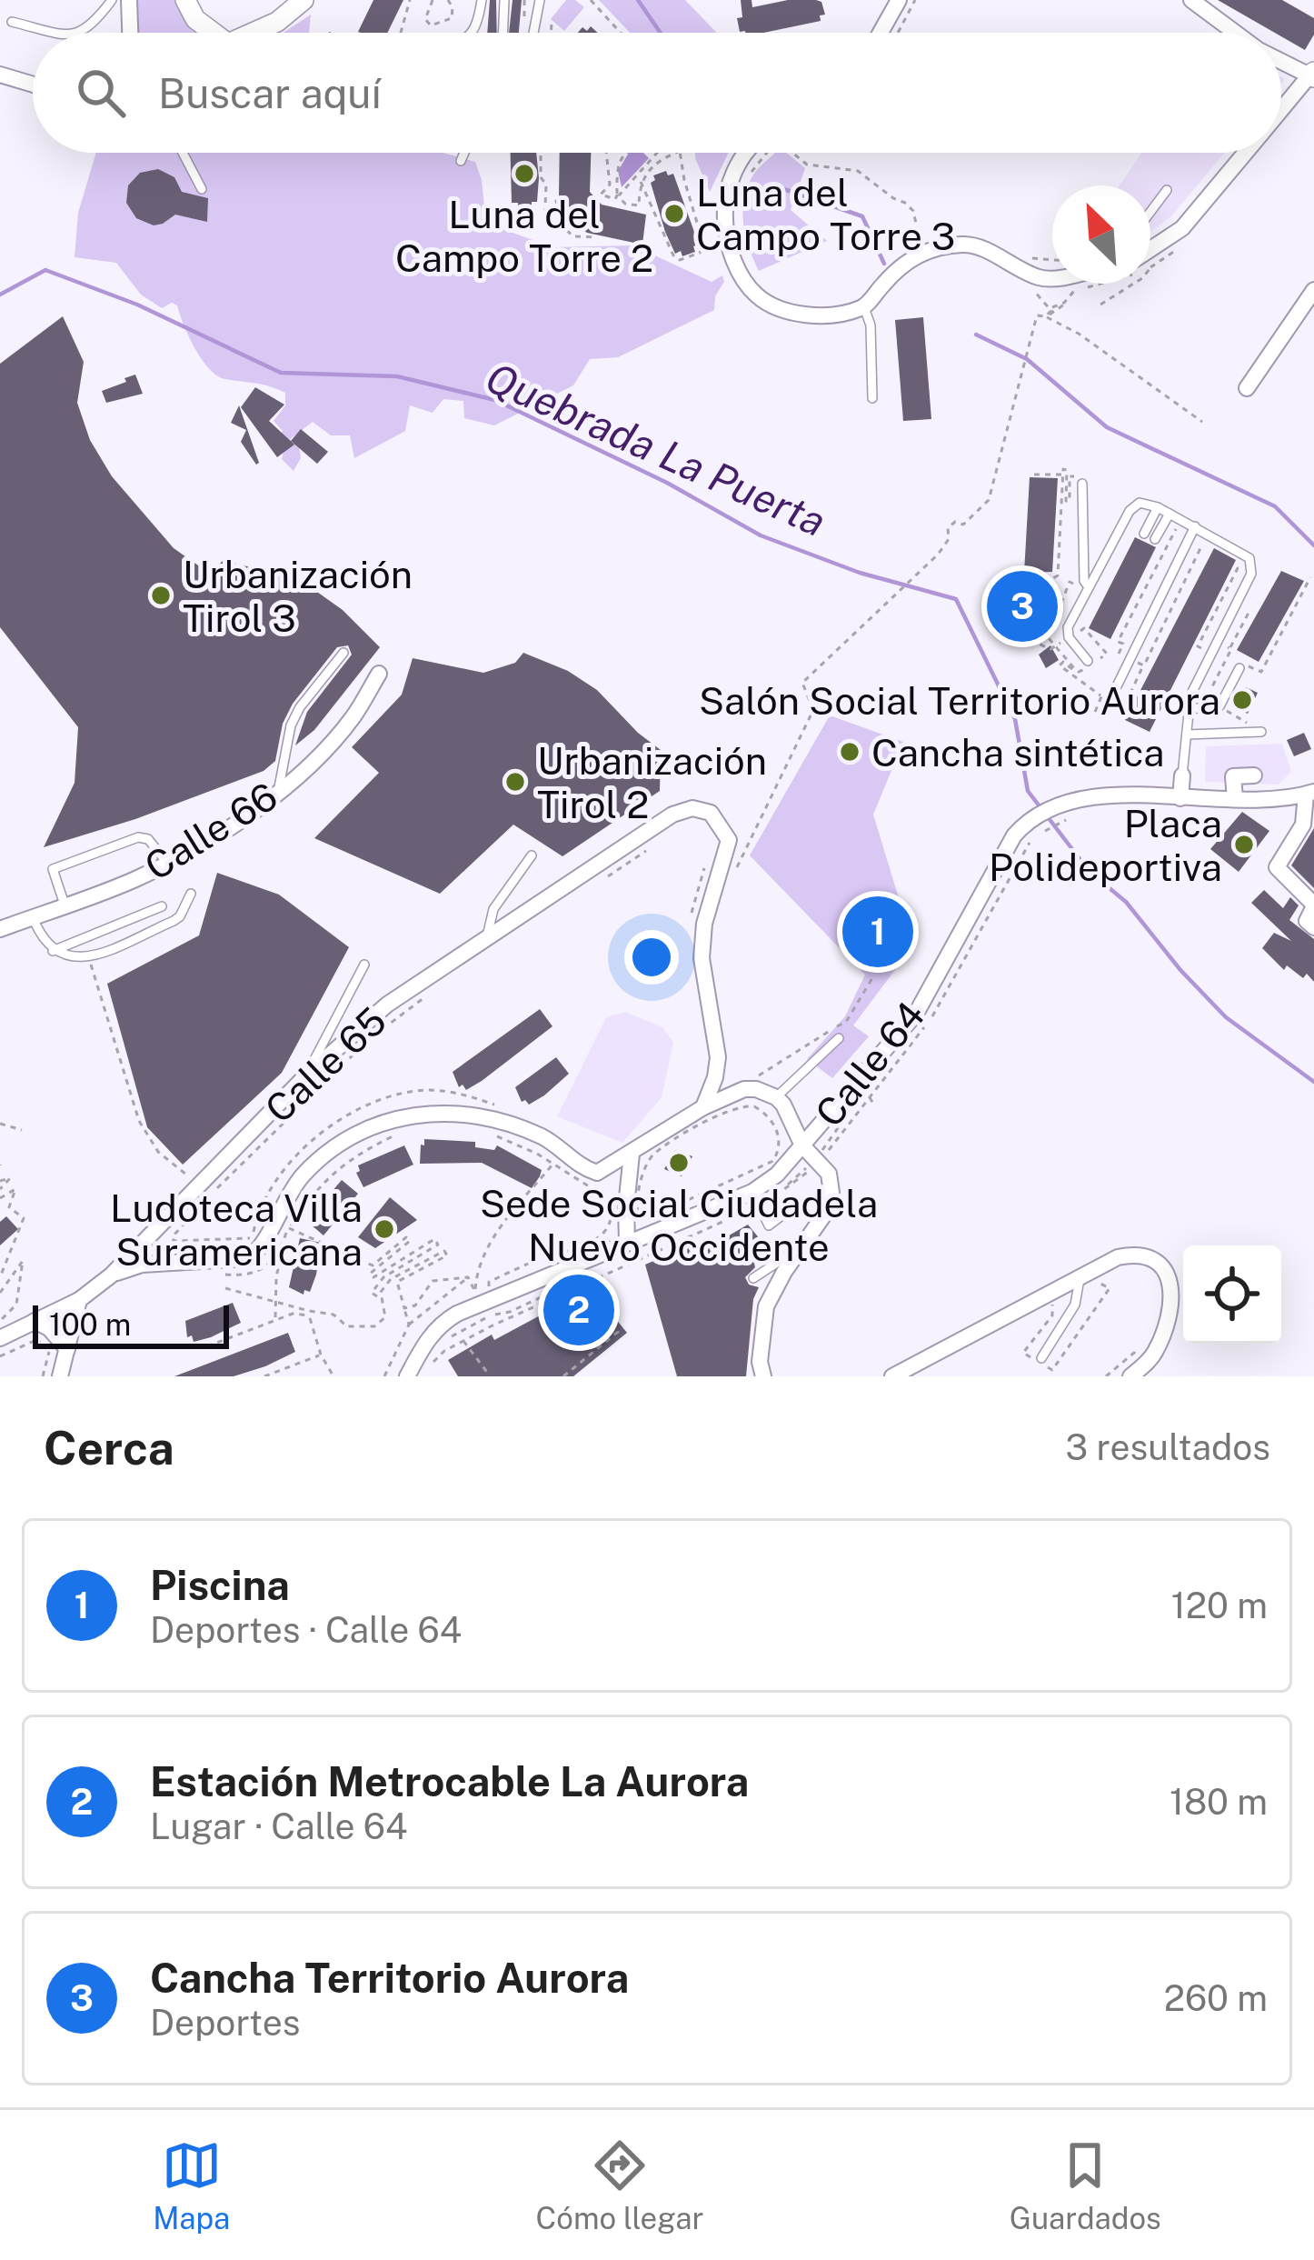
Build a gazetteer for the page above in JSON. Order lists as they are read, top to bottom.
{
  "streets": {
    "street": ["Calle 66", "Calle 64", "Calle 65"]
  },
  "water": ["Quebrada La Puerta"],
  "places": [
    "Luna del Campo Torre 2",
    "Luna del Campo Torre 3",
    "Urbanización Tirol 3",
    "Salón Social Territorio Aurora",
    "Cancha sintética",
    "Urbanización Tirol 2",
    "Placa Polideportiva",
    "Sede Social Ciudadela Nuevo Occidente",
    "Ludoteca Villa Suramericana"
  ],
  "scale_bar": "100 m",
  "north": "top left",
  "page": {
    "search": "Buscar aquí",
    "pins": ["3", "1", "2"],
    "scale": "100 m",
    "heading": ["Cerca", "3 resultados"],
    "list": [
      {
        "mark": "1",
        "name": "Piscina",
        "note": "Deportes · Calle 64",
        "value": "120 m"
      },
      {
        "mark": "2",
        "name": "Estación Metrocable La Aurora",
        "note": "Lugar · Calle 64",
        "value": "180 m"
      },
      {
        "mark": "3",
        "name": "Cancha Territorio Aurora",
        "note": "Deportes",
        "value": "260 m"
      }
    ],
    "nav": ["Mapa", "Cómo llegar", "Guardados"]
  }
}
